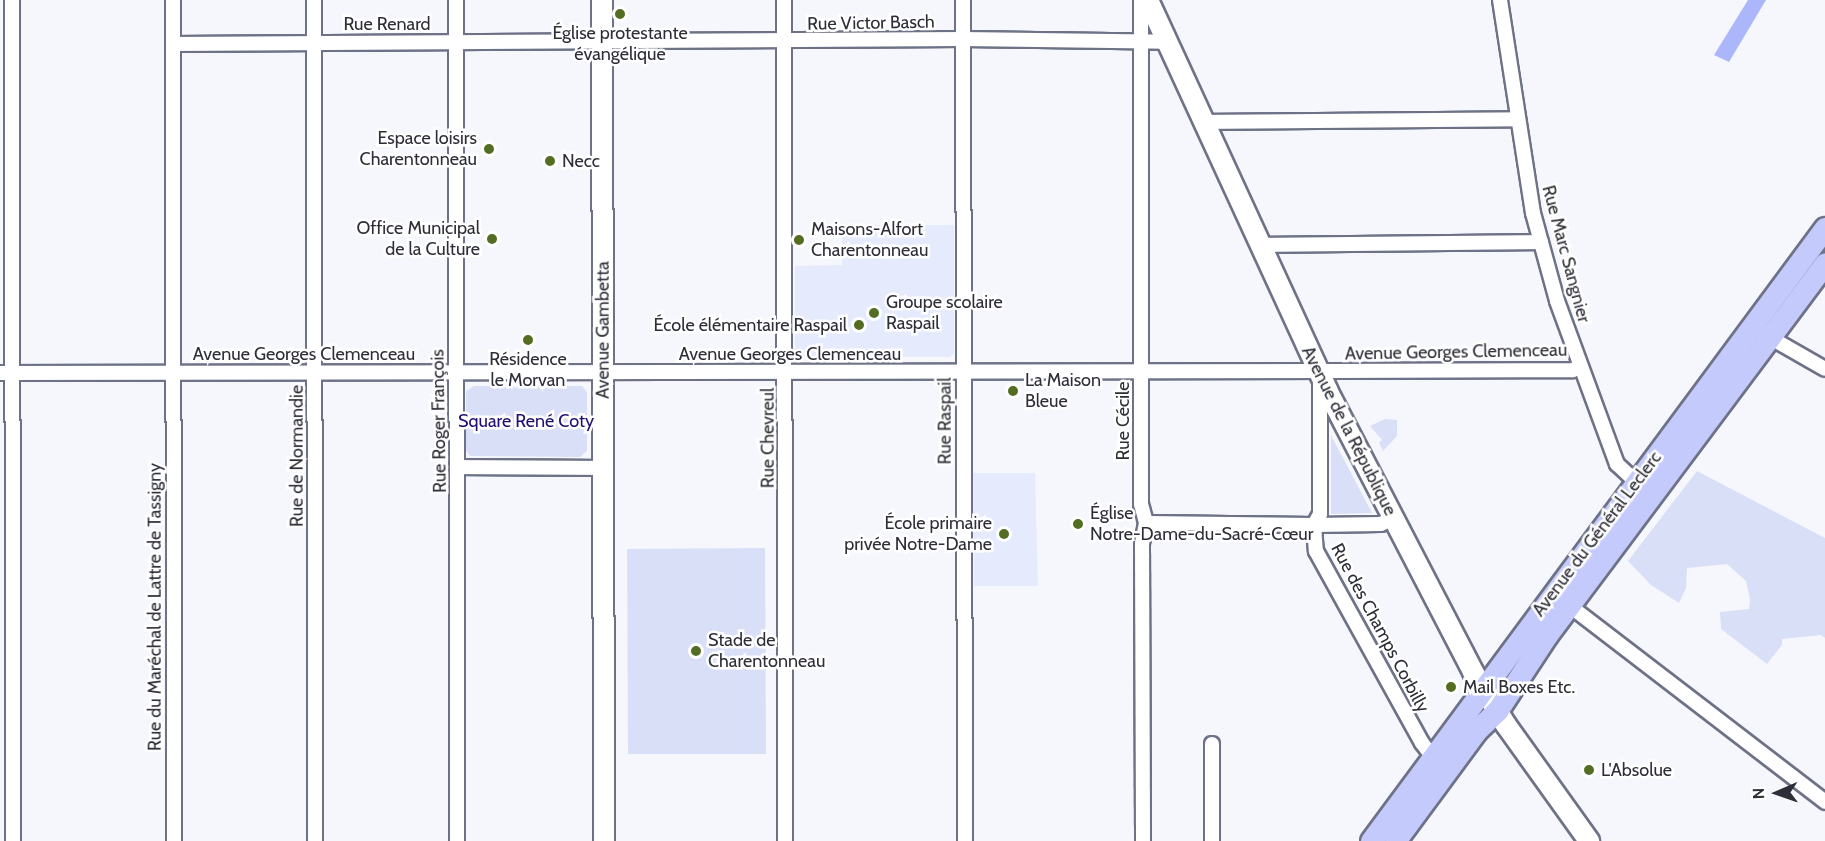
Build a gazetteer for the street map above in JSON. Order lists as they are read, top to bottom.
{
  "streets": {
    "main road": ["Avenue Gambetta", "Avenue de la République", "Avenue du Général Leclerc"],
    "street": [
      "Rue Victor Basch",
      "Rue Renard",
      "Rue Marc Sangnier",
      "Avenue Georges Clemenceau",
      "Rue Roger François",
      "Rue Raspail",
      "Rue Cécile",
      "Rue Chevreul",
      "Rue de Normandie",
      "Rue du Maréchal de Lattre de Tassigny",
      "Rue des Champs Corbilly"
    ]
  },
  "crossings": [
    ["Rue Victor Basch", "Rue Renard"],
    ["Rue Victor Basch", "Avenue Gambetta"],
    ["Rue Victor Basch", "Rue Raspail"],
    ["Rue Victor Basch", "Rue Cécile"],
    ["Rue Victor Basch", "Avenue de la République"],
    ["Rue Victor Basch", "Rue Chevreul"],
    ["Rue Renard", "Avenue Gambetta"],
    ["Rue Renard", "Rue Roger François"],
    ["Rue Renard", "Rue de Normandie"],
    ["Rue Renard", "Rue du Maréchal de Lattre de Tassigny"],
    ["Rue Marc Sangnier", "Avenue Georges Clemenceau"],
    ["Rue Marc Sangnier", "Avenue du Général Leclerc"],
    ["Avenue Gambetta", "Avenue Georges Clemenceau"],
    ["Avenue Georges Clemenceau", "Rue Roger François"],
    ["Avenue Georges Clemenceau", "Rue Raspail"],
    ["Avenue Georges Clemenceau", "Rue Cécile"],
    ["Avenue Georges Clemenceau", "Avenue de la République"],
    ["Avenue Georges Clemenceau", "Rue Chevreul"],
    ["Avenue Georges Clemenceau", "Rue de Normandie"],
    ["Avenue Georges Clemenceau", "Rue du Maréchal de Lattre de Tassigny"],
    ["Avenue Georges Clemenceau", "Rue des Champs Corbilly"],
    ["Avenue de la République", "Avenue du Général Leclerc"],
    ["Avenue de la République", "Rue des Champs Corbilly"],
    ["Avenue du Général Leclerc", "Rue des Champs Corbilly"]
  ],
  "parks": ["Square René Coty"],
  "places": [
    "Église protestante évangélique",
    "Espace loisirs Charentonneau",
    "Necc",
    "Office Municipal de la Culture",
    "Maisons-Alfort Charentonneau",
    "Groupe scolaire Raspail",
    "École élémentaire Raspail",
    "Résidence le Morvan",
    "La Maison Bleue",
    "Église Notre-Dame-du-Sacré-Cœur",
    "École primaire privée Notre-Dame",
    "Stade de Charentonneau",
    "Mail Boxes Etc.",
    "L'Absolue"
  ],
  "north": "left"
}
